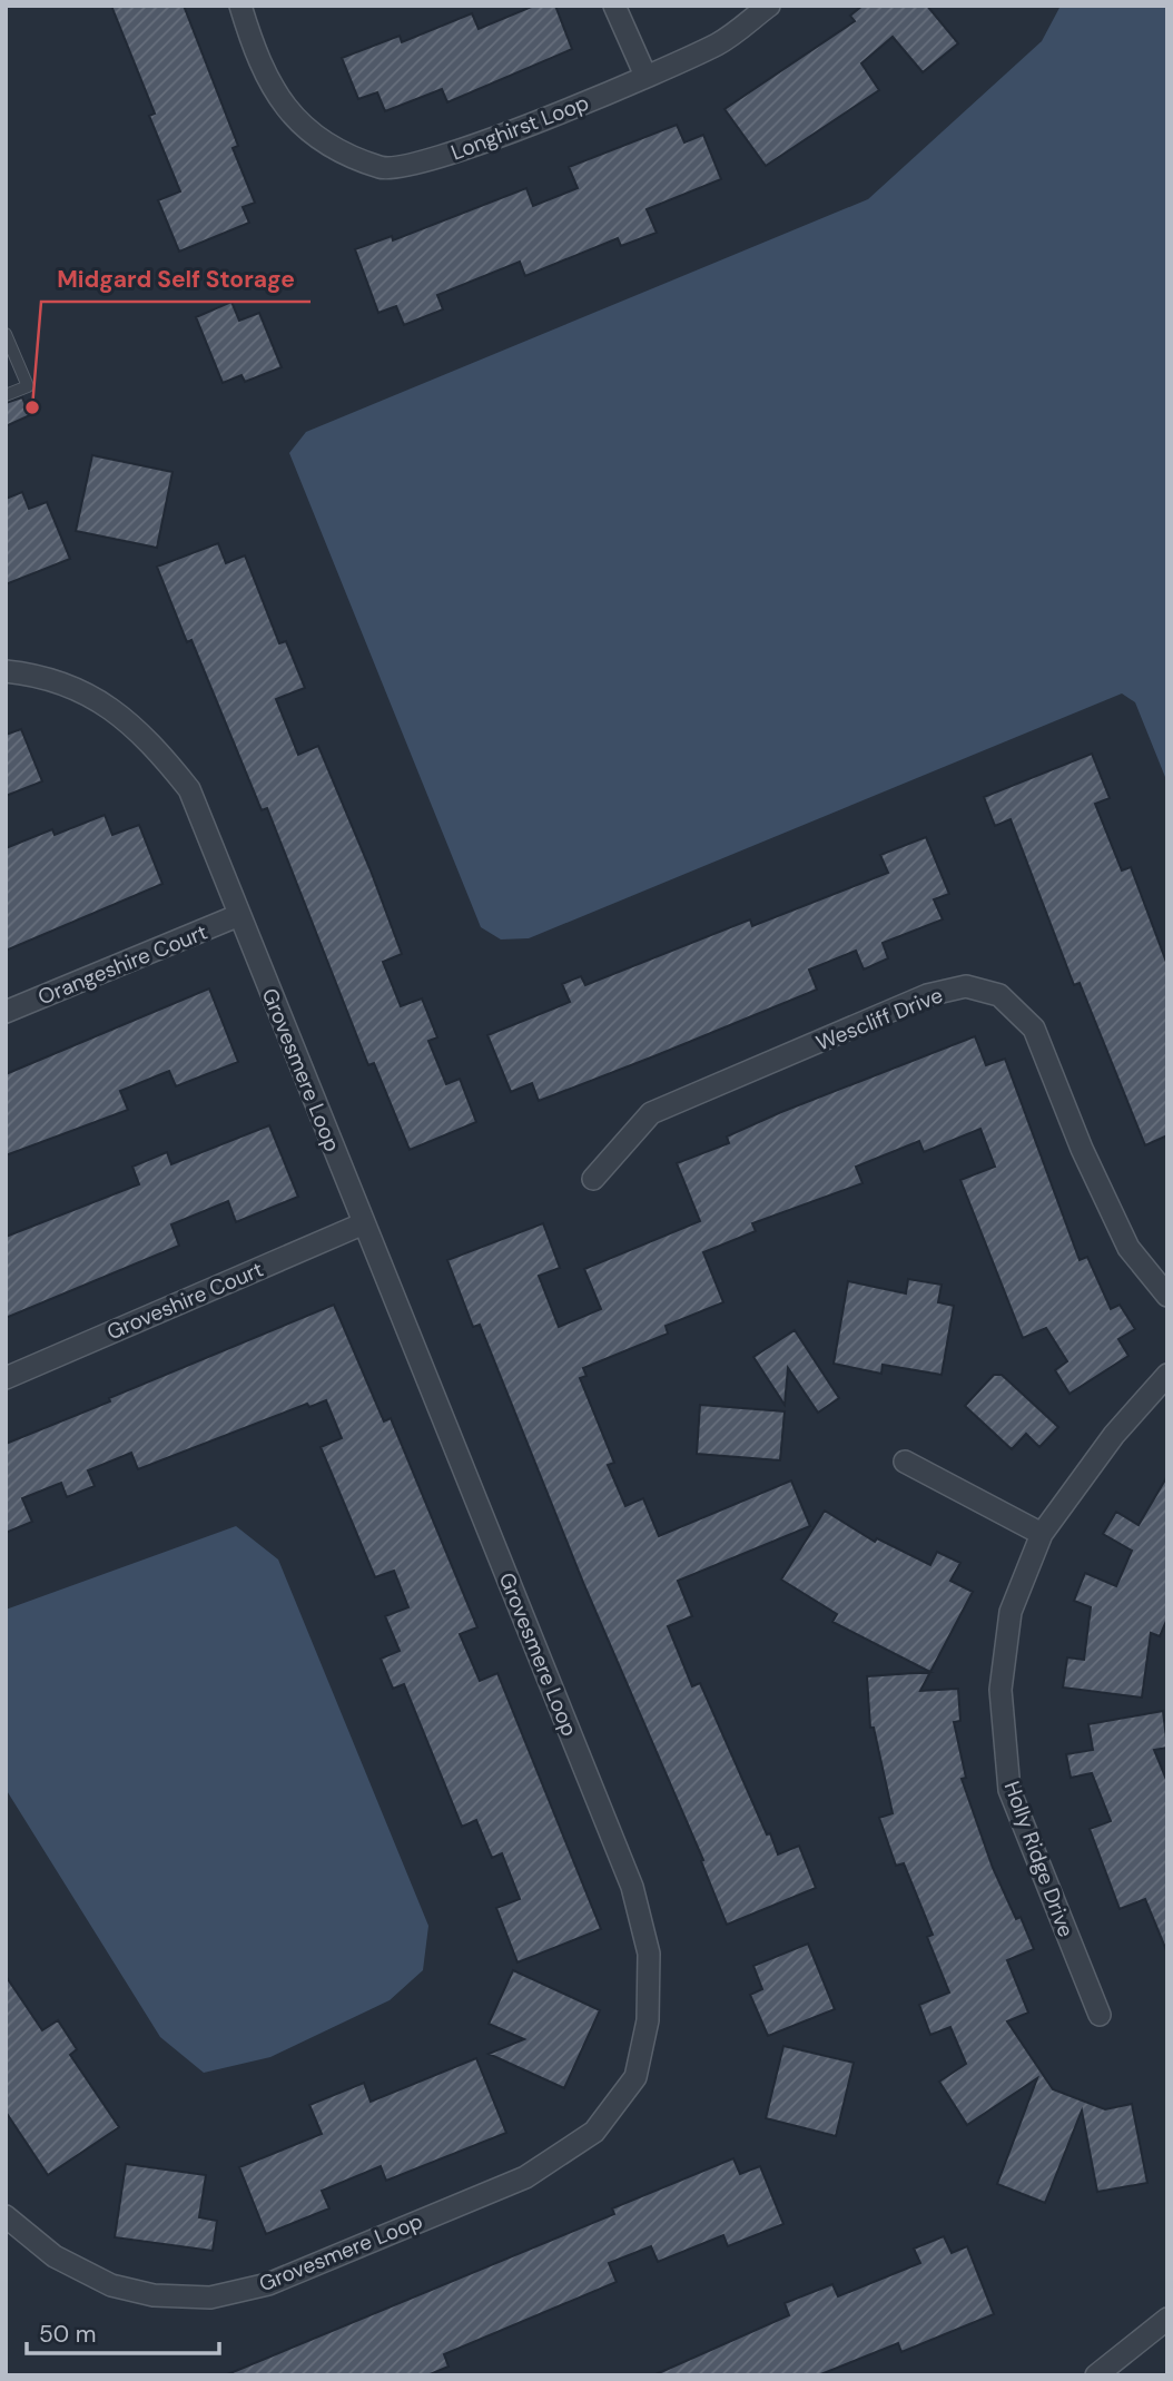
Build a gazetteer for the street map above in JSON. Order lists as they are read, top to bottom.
{
  "streets": {
    "street": [
      "Longhirst Loop",
      "Orangeshire Court",
      "Wescliff Drive",
      "Grovesmere Loop",
      "Groveshire Court",
      "Holly Ridge Drive"
    ]
  },
  "crossings": [
    ["Orangeshire Court", "Grovesmere Loop"],
    ["Grovesmere Loop", "Groveshire Court"]
  ],
  "places": ["Midgard Self Storage"],
  "scale_bar": "50 m"
}
